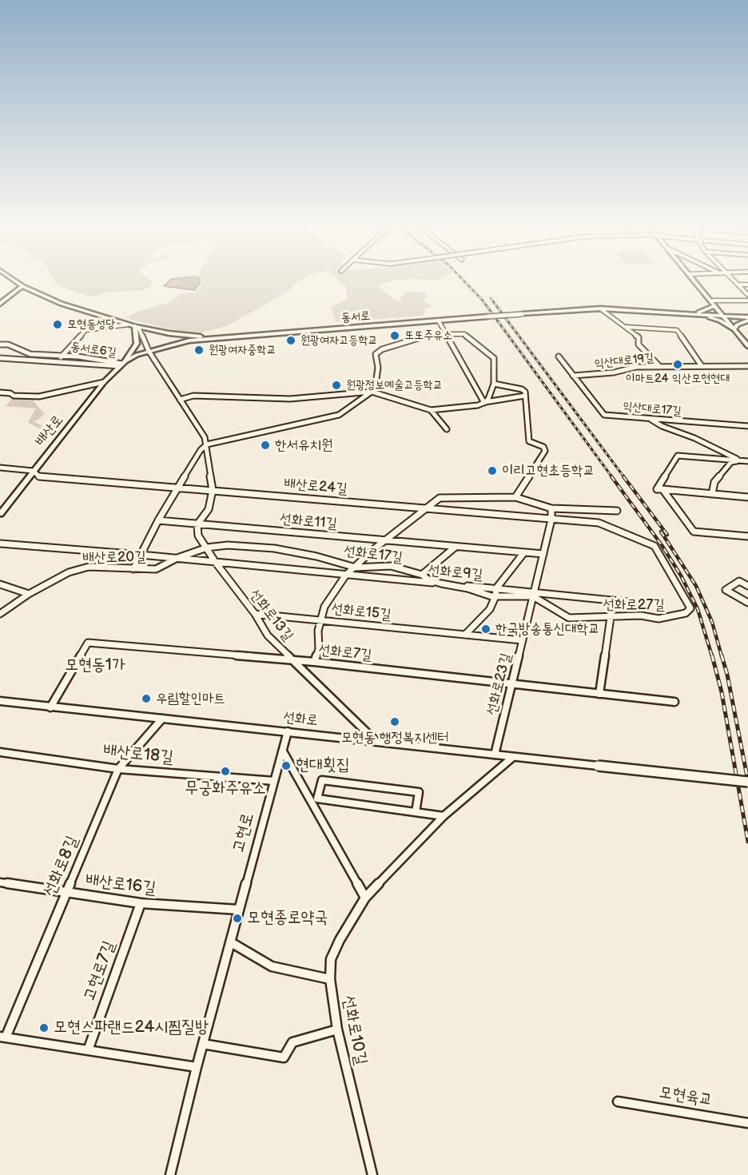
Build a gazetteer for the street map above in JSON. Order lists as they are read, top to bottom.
{
  "streets": {
    "main road": ["선화로"],
    "street": [
      "동서로",
      "동서로6길",
      "익산대로19길",
      "익산대로17길",
      "배산로",
      "배산로24길",
      "선화로11길",
      "선화로17길",
      "배산로20길",
      "선화로9길",
      "선화로27길",
      "선화로15길",
      "선화로13길",
      "선화로7길",
      "선화로23길",
      "배산로18길",
      "고현로",
      "선화로8길",
      "배산로16길",
      "고현로7길",
      "선화로10길",
      "모현육교"
    ]
  },
  "crossings": [
    ["동서로", "배산로"],
    ["동서로6길", "배산로"],
    ["익산대로19길", "익산대로17길"],
    ["배산로", "배산로24길"],
    ["배산로24길", "선화로27길"],
    ["배산로24길", "선화로23길"],
    ["선화로11길", "선화로13길"],
    ["선화로11길", "선화로23길"],
    ["선화로17길", "배산로20길"],
    ["선화로17길", "선화로9길"],
    ["선화로17길", "선화로27길"],
    ["선화로17길", "선화로13길"],
    ["선화로17길", "선화로23길"],
    ["배산로20길", "선화로13길"],
    ["선화로9길", "선화로27길"],
    ["선화로9길", "선화로13길"],
    ["선화로9길", "선화로23길"],
    ["선화로27길", "선화로23길"],
    ["선화로15길", "선화로13길"],
    ["선화로15길", "선화로23길"],
    ["선화로13길", "선화로7길"],
    ["선화로13길", "선화로"],
    ["선화로7길", "선화로23길"],
    ["선화로7길", "선화로"],
    ["선화로23길", "선화로"],
    ["선화로", "고현로"],
    ["선화로", "선화로8길"],
    ["선화로", "선화로10길"],
    ["배산로18길", "고현로"],
    ["배산로18길", "선화로8길"],
    ["고현로", "배산로16길"],
    ["선화로8길", "배산로16길"],
    ["배산로16길", "고현로7길"]
  ],
  "districts": ["모현동1가"],
  "places": [
    "모현동성당",
    "또또주유소",
    "원광여자고등학교",
    "원광여자중학교",
    "이마트24 익산모현현대",
    "원광정보예술고등학교",
    "한서유치원",
    "이리고현초등학교",
    "한국방송통신대학교",
    "우림할인마트",
    "모현동 행정복지센터",
    "현대횟집",
    "무궁화주유소",
    "모현종로약국",
    "모현스파랜드24시찜질방"
  ]
}
